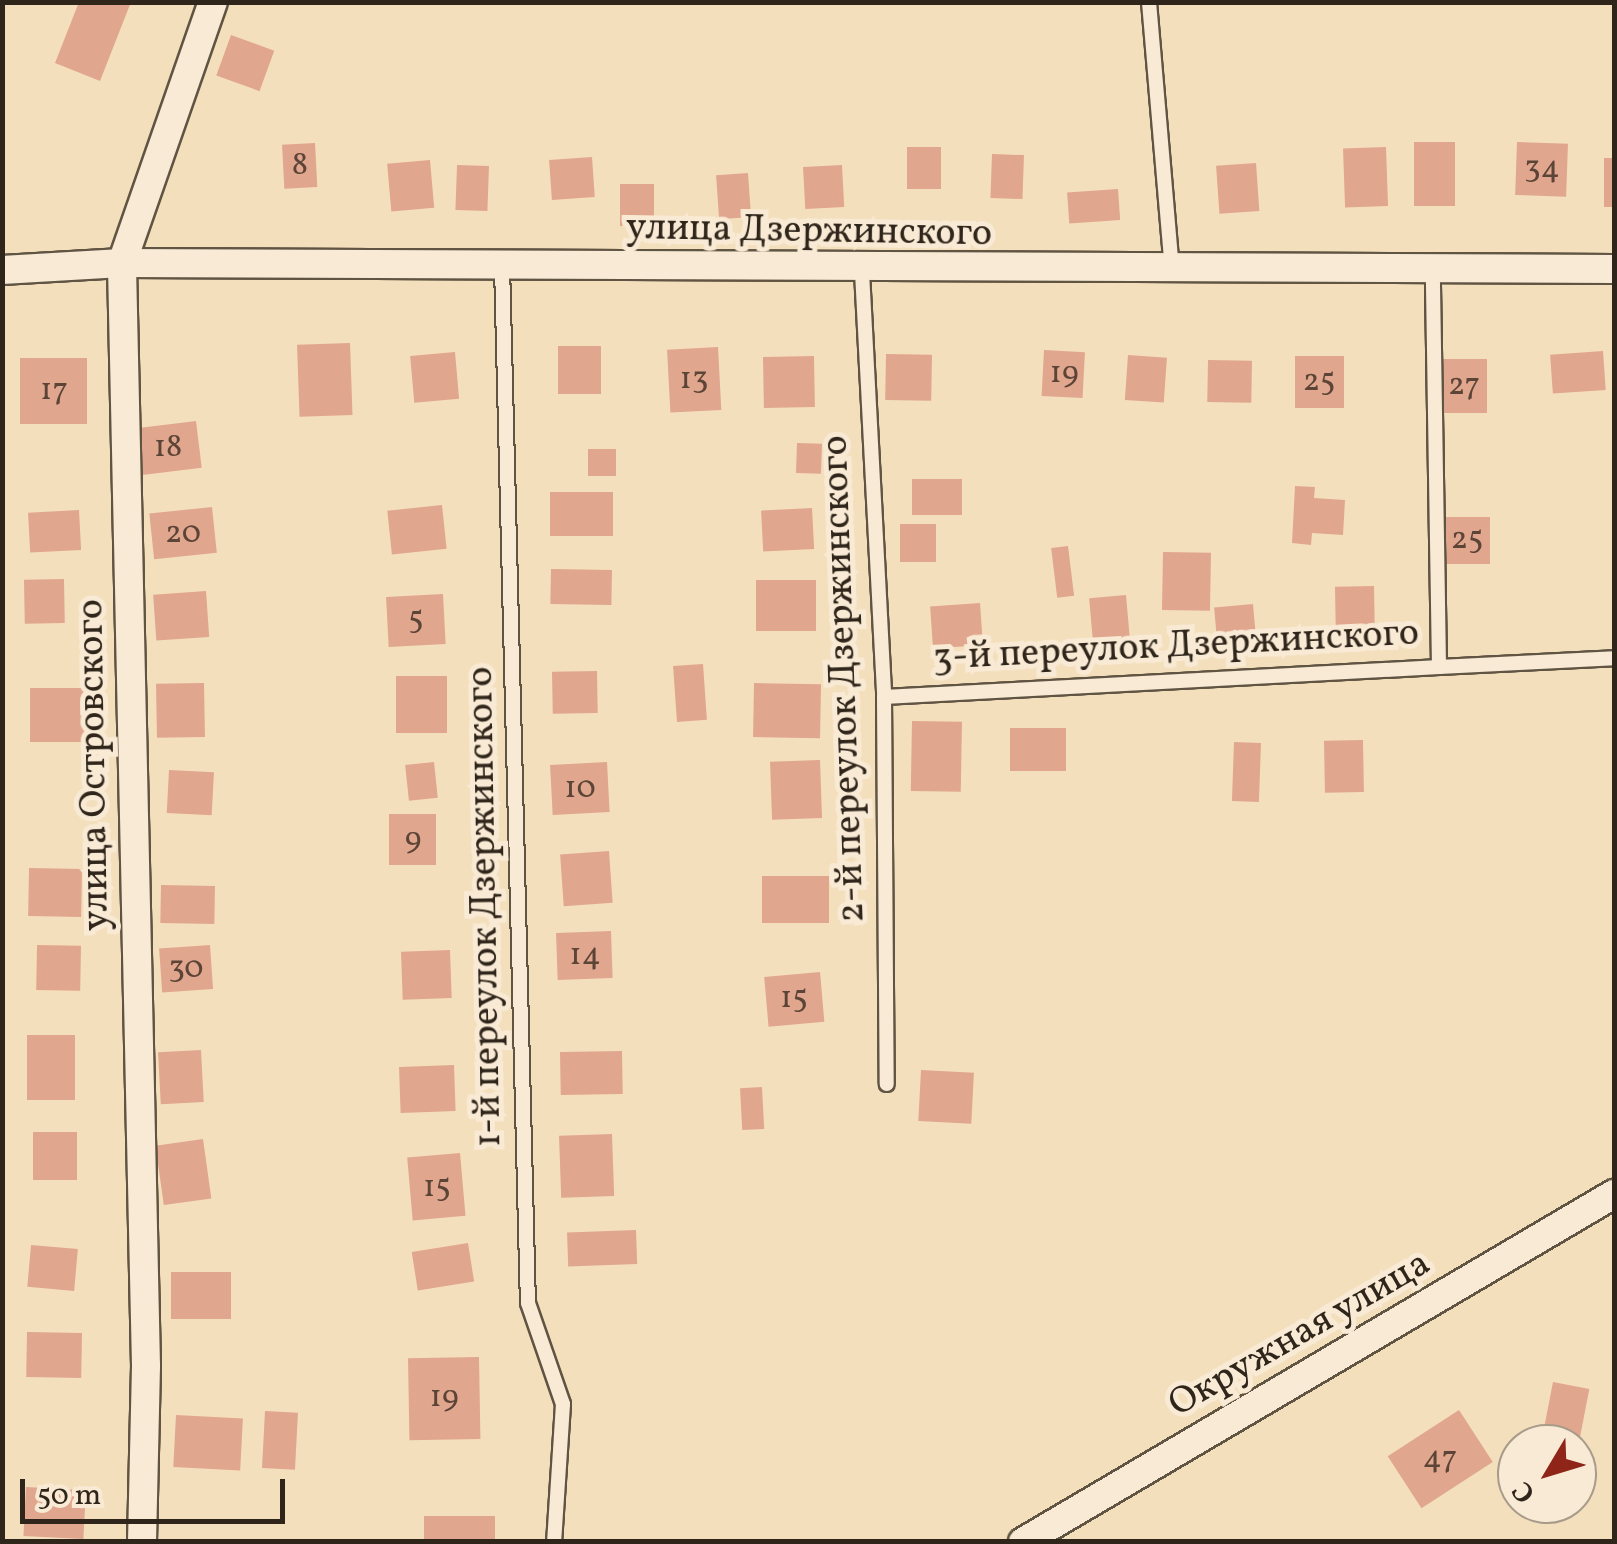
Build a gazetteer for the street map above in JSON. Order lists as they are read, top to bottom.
{
  "streets": {
    "street": ["улица Дзержинского", "улица Островского", "Окружная улица"],
    "lane": ["3-й переулок Дзержинского", "2-й переулок Дзержинского", "1-й переулок Дзержинского"]
  },
  "crossings": [
    ["улица Дзержинского", "3-й переулок Дзержинского"],
    ["улица Дзержинского", "2-й переулок Дзержинского"],
    ["улица Дзержинского", "улица Островского"],
    ["улица Дзержинского", "1-й переулок Дзержинского"],
    ["3-й переулок Дзержинского", "2-й переулок Дзержинского"]
  ],
  "house_numbers": [
    "8",
    "34",
    "19",
    "13",
    "25",
    "27",
    "17",
    "18",
    "20",
    "25",
    "5",
    "10",
    "9",
    "14",
    "30",
    "15",
    "15",
    "19",
    "47"
  ],
  "scale_bar": "50 m",
  "north": "bottom left"
}
